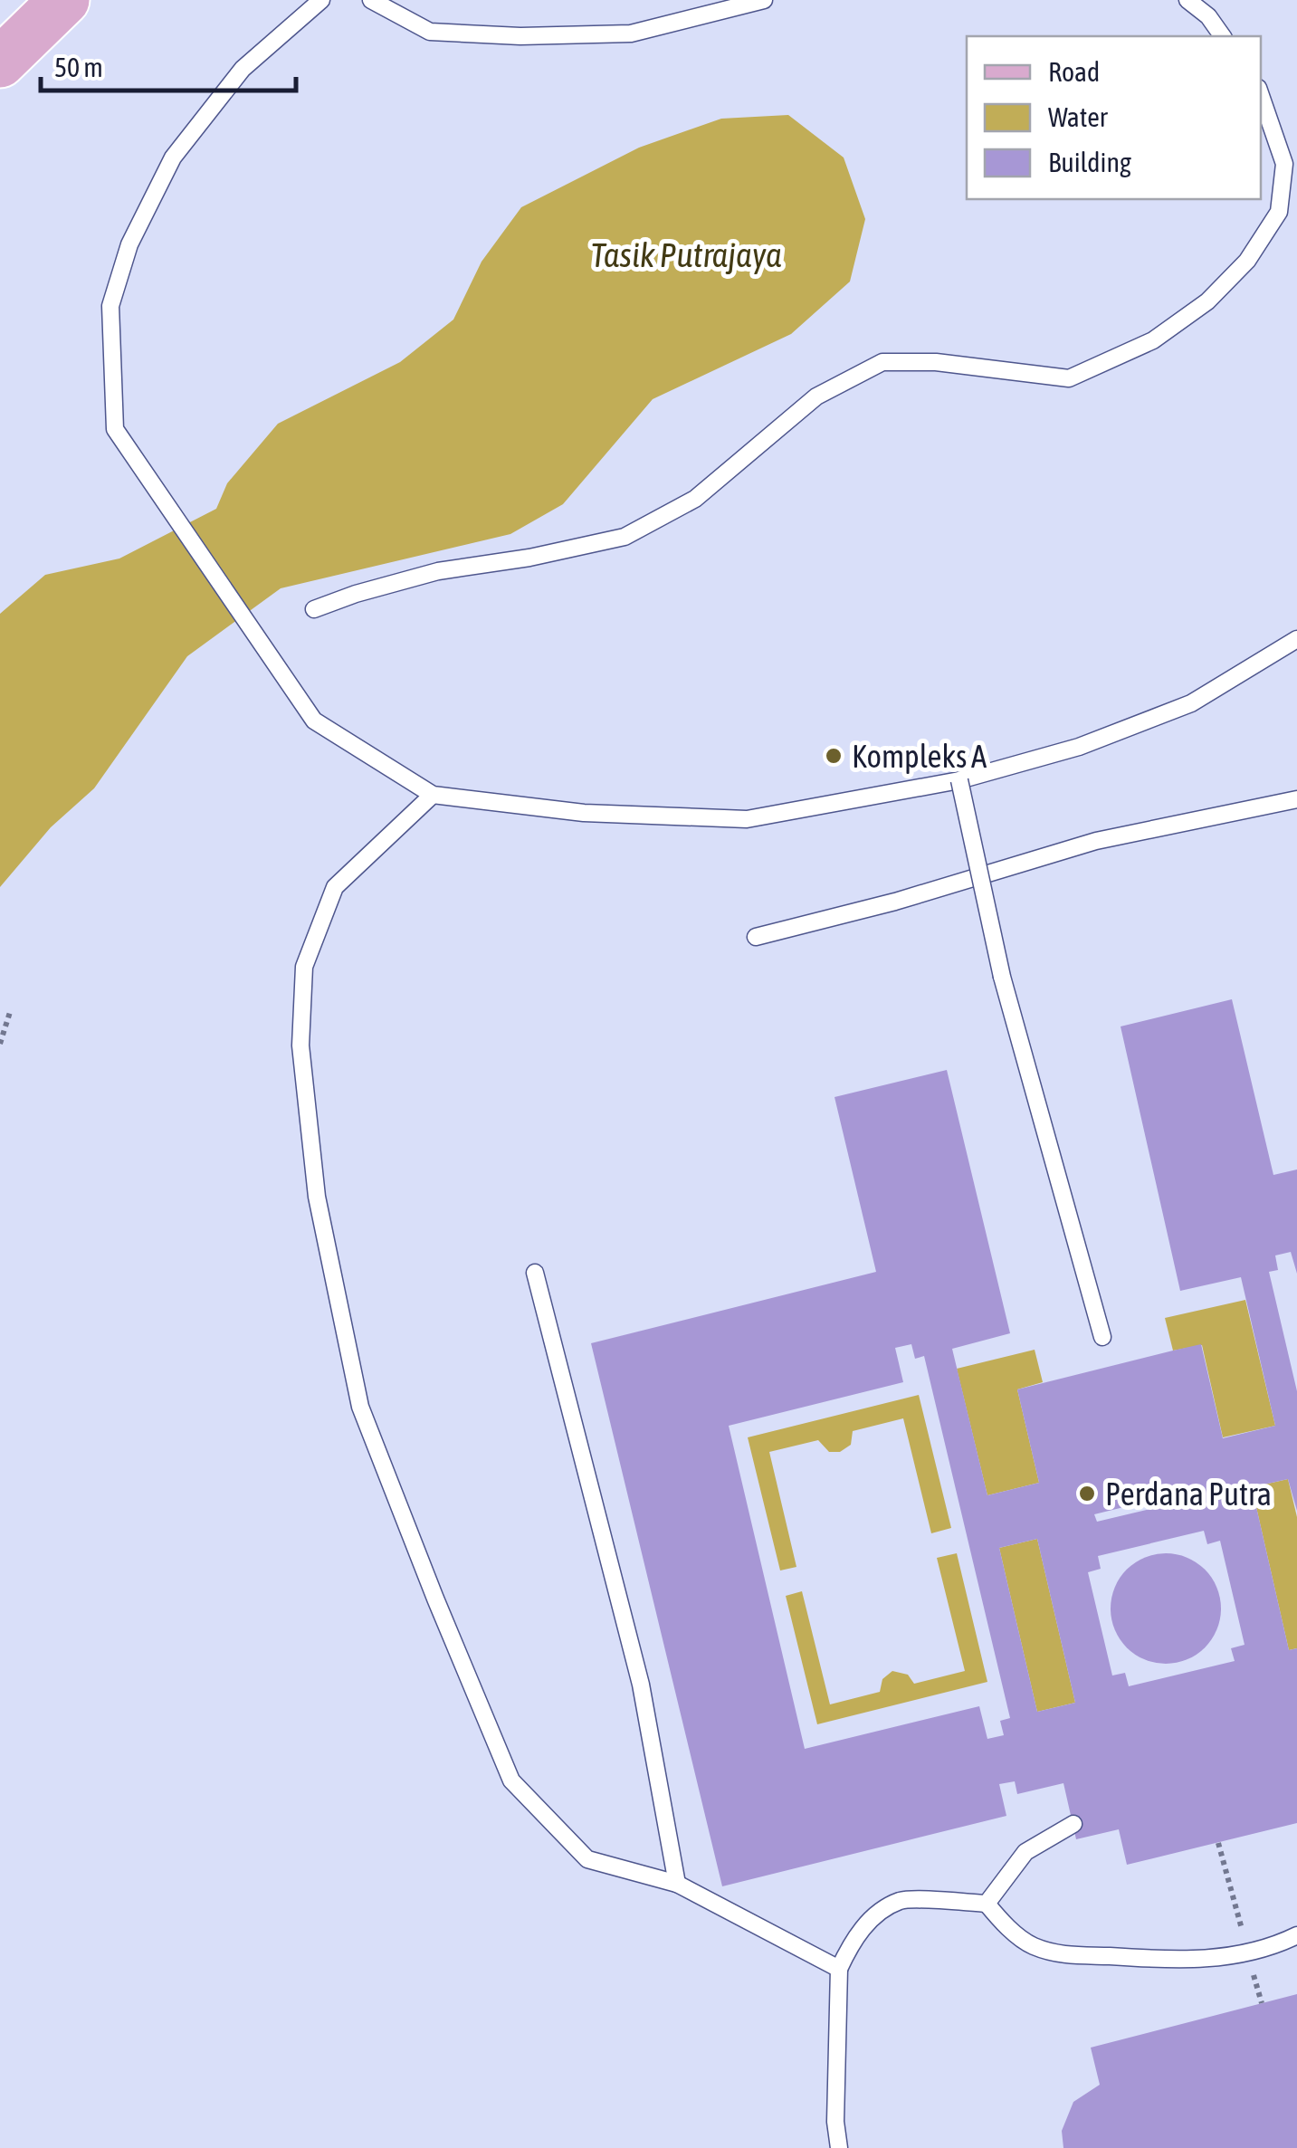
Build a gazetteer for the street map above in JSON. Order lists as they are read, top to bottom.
{
  "water": ["Tasik Putrajaya"],
  "places": ["Kompleks A", "Perdana Putra"],
  "legend": ["Road", "Water", "Building"],
  "scale_bar": "50 m"
}
